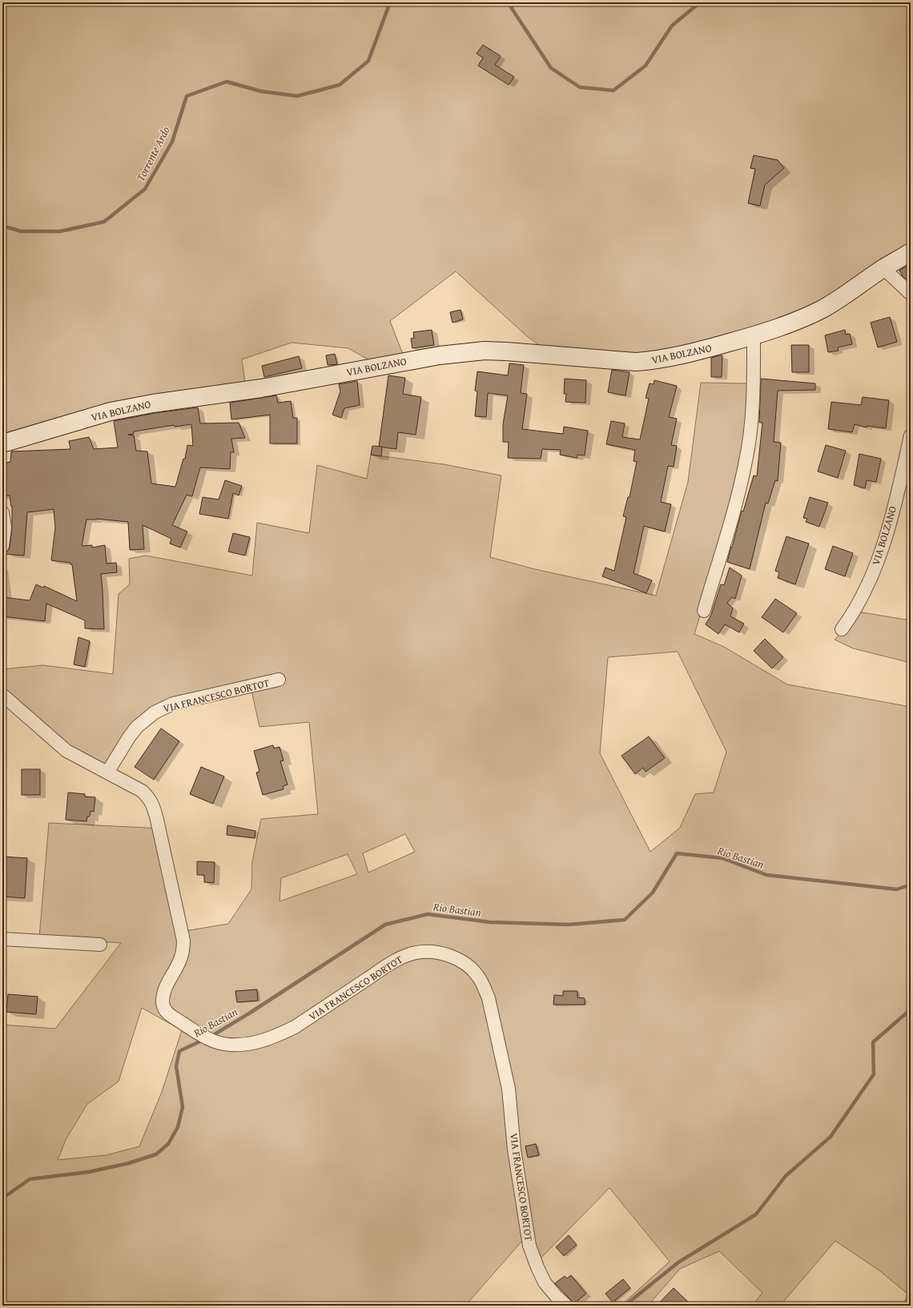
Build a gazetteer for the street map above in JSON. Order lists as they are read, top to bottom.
{
  "streets": {
    "street": ["VIA BOLZANO", "VIA FRANCESCO BORTOT"]
  },
  "water": ["Torrente Ardo", "Rio Bastian"]
}
